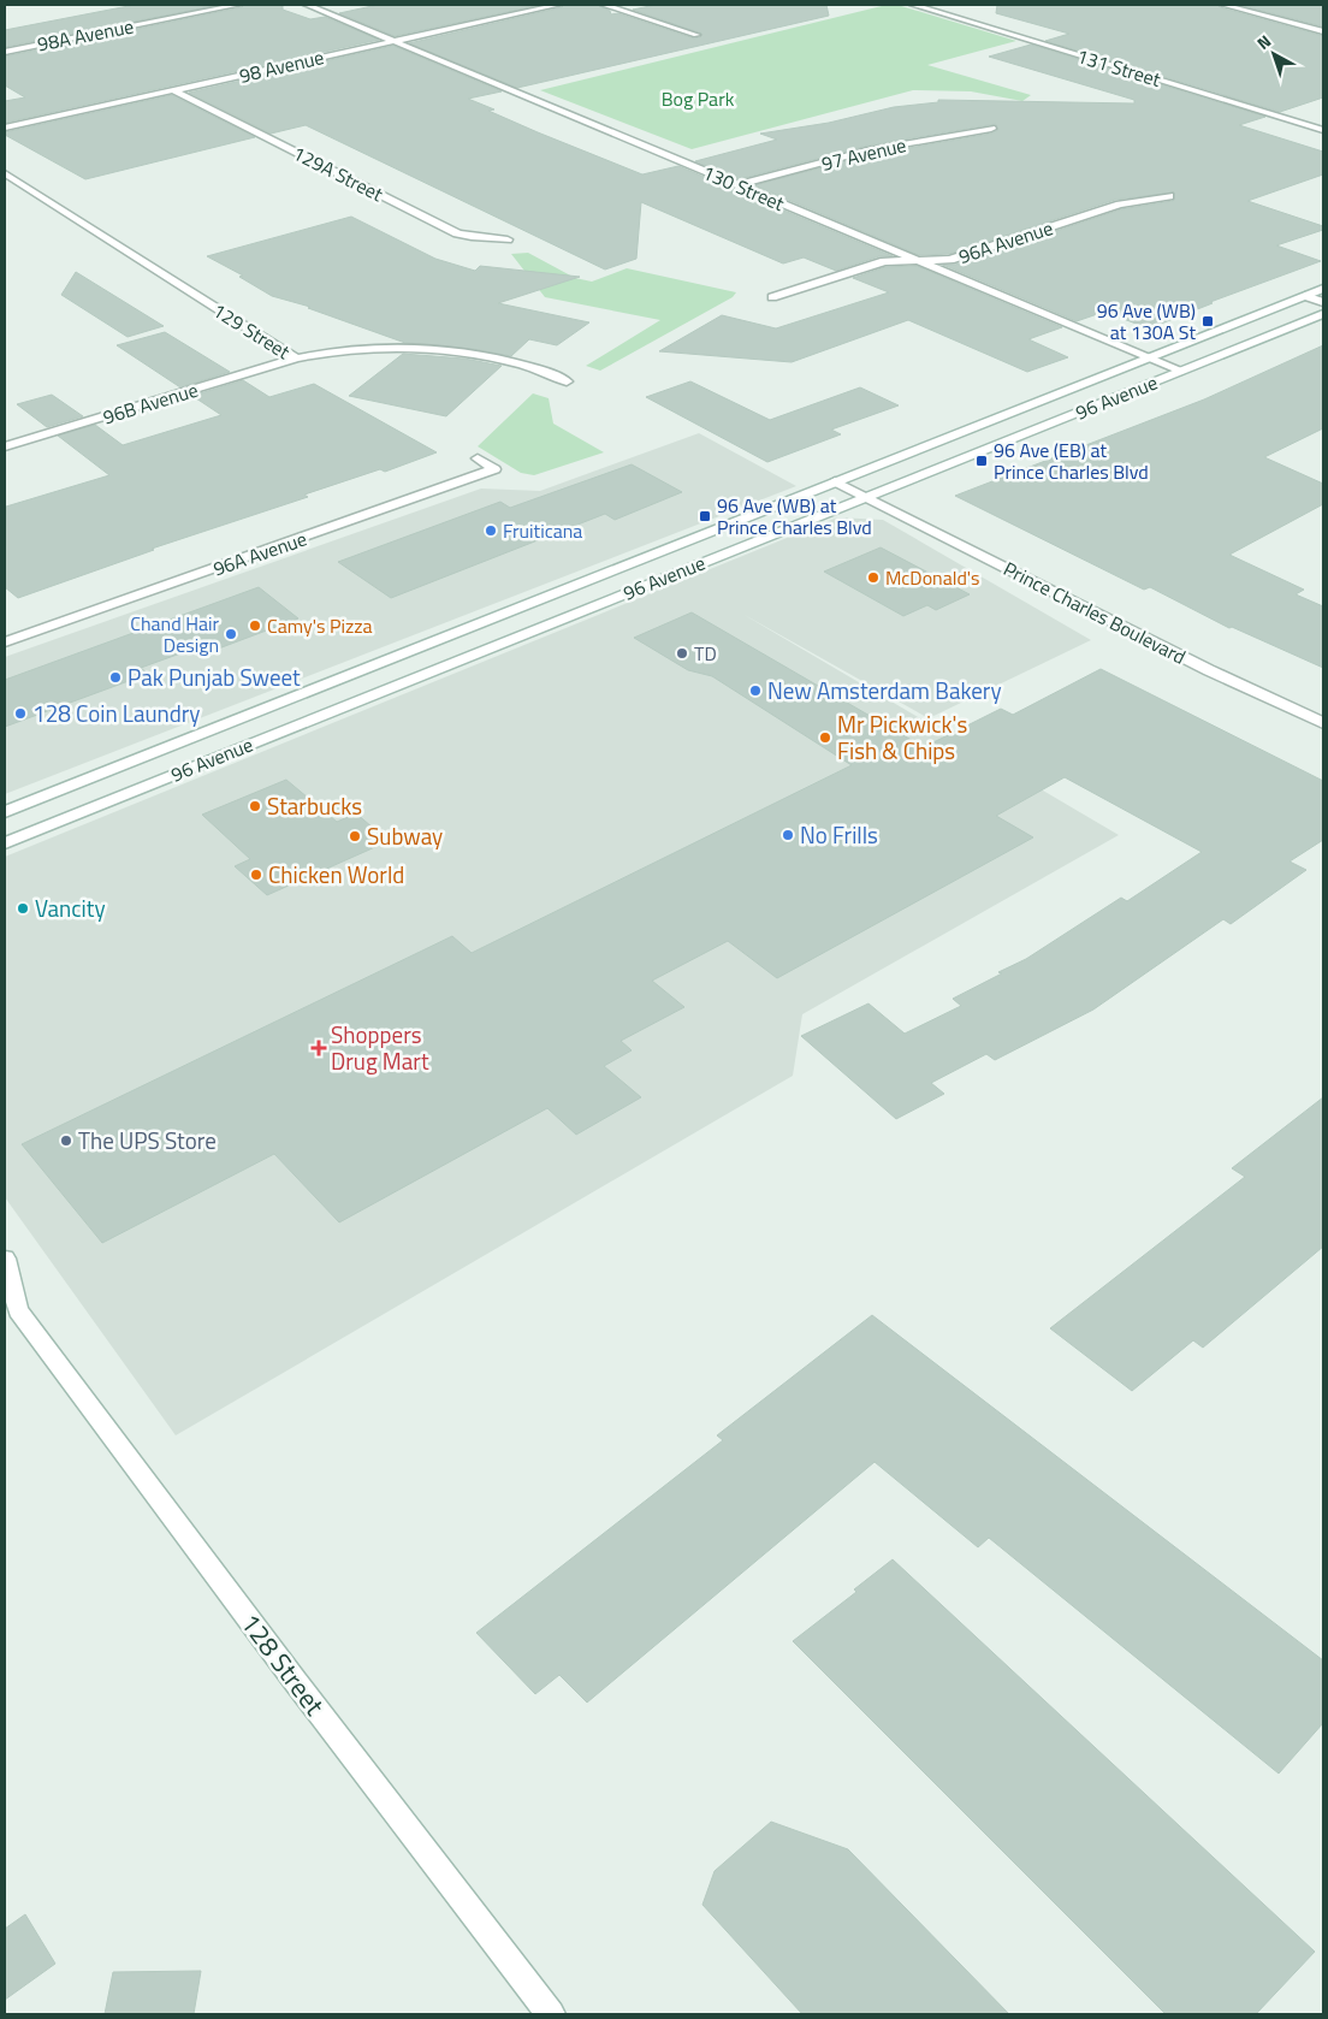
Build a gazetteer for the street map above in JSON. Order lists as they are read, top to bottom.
{
  "streets": {
    "street": [
      "98A Avenue",
      "98 Avenue",
      "131 Street",
      "97 Avenue",
      "129A Street",
      "130 Street",
      "96A Avenue",
      "129 Street",
      "96 Avenue",
      "96B Avenue",
      "Prince Charles Boulevard",
      "128 Street"
    ]
  },
  "crossings": [
    ["98 Avenue", "129A Street"],
    ["98 Avenue", "130 Street"],
    ["97 Avenue", "130 Street"],
    ["130 Street", "96A Avenue"],
    ["130 Street", "96 Avenue"],
    ["129 Street", "96B Avenue"],
    ["96 Avenue", "Prince Charles Boulevard"]
  ],
  "parks": ["Bog Park"],
  "places": {
    "transit": ["96 Ave (WB) at 130A St", "96 Ave (EB) at Prince Charles Blvd", "96 Ave (WB) at Prince Charles Blvd"],
    "other": [
      "Fruiticana",
      "McDonald's",
      "Camy's Pizza",
      "Chand Hair Design",
      "TD",
      "Pak Punjab Sweet",
      "New Amsterdam Bakery",
      "128 Coin Laundry",
      "Mr Pickwick's Fish & Chips",
      "Starbucks",
      "No Frills",
      "Subway",
      "Chicken World",
      "Vancity",
      "The UPS Store"
    ],
    "health": ["Shoppers Drug Mart"]
  },
  "north": "top left"
}
